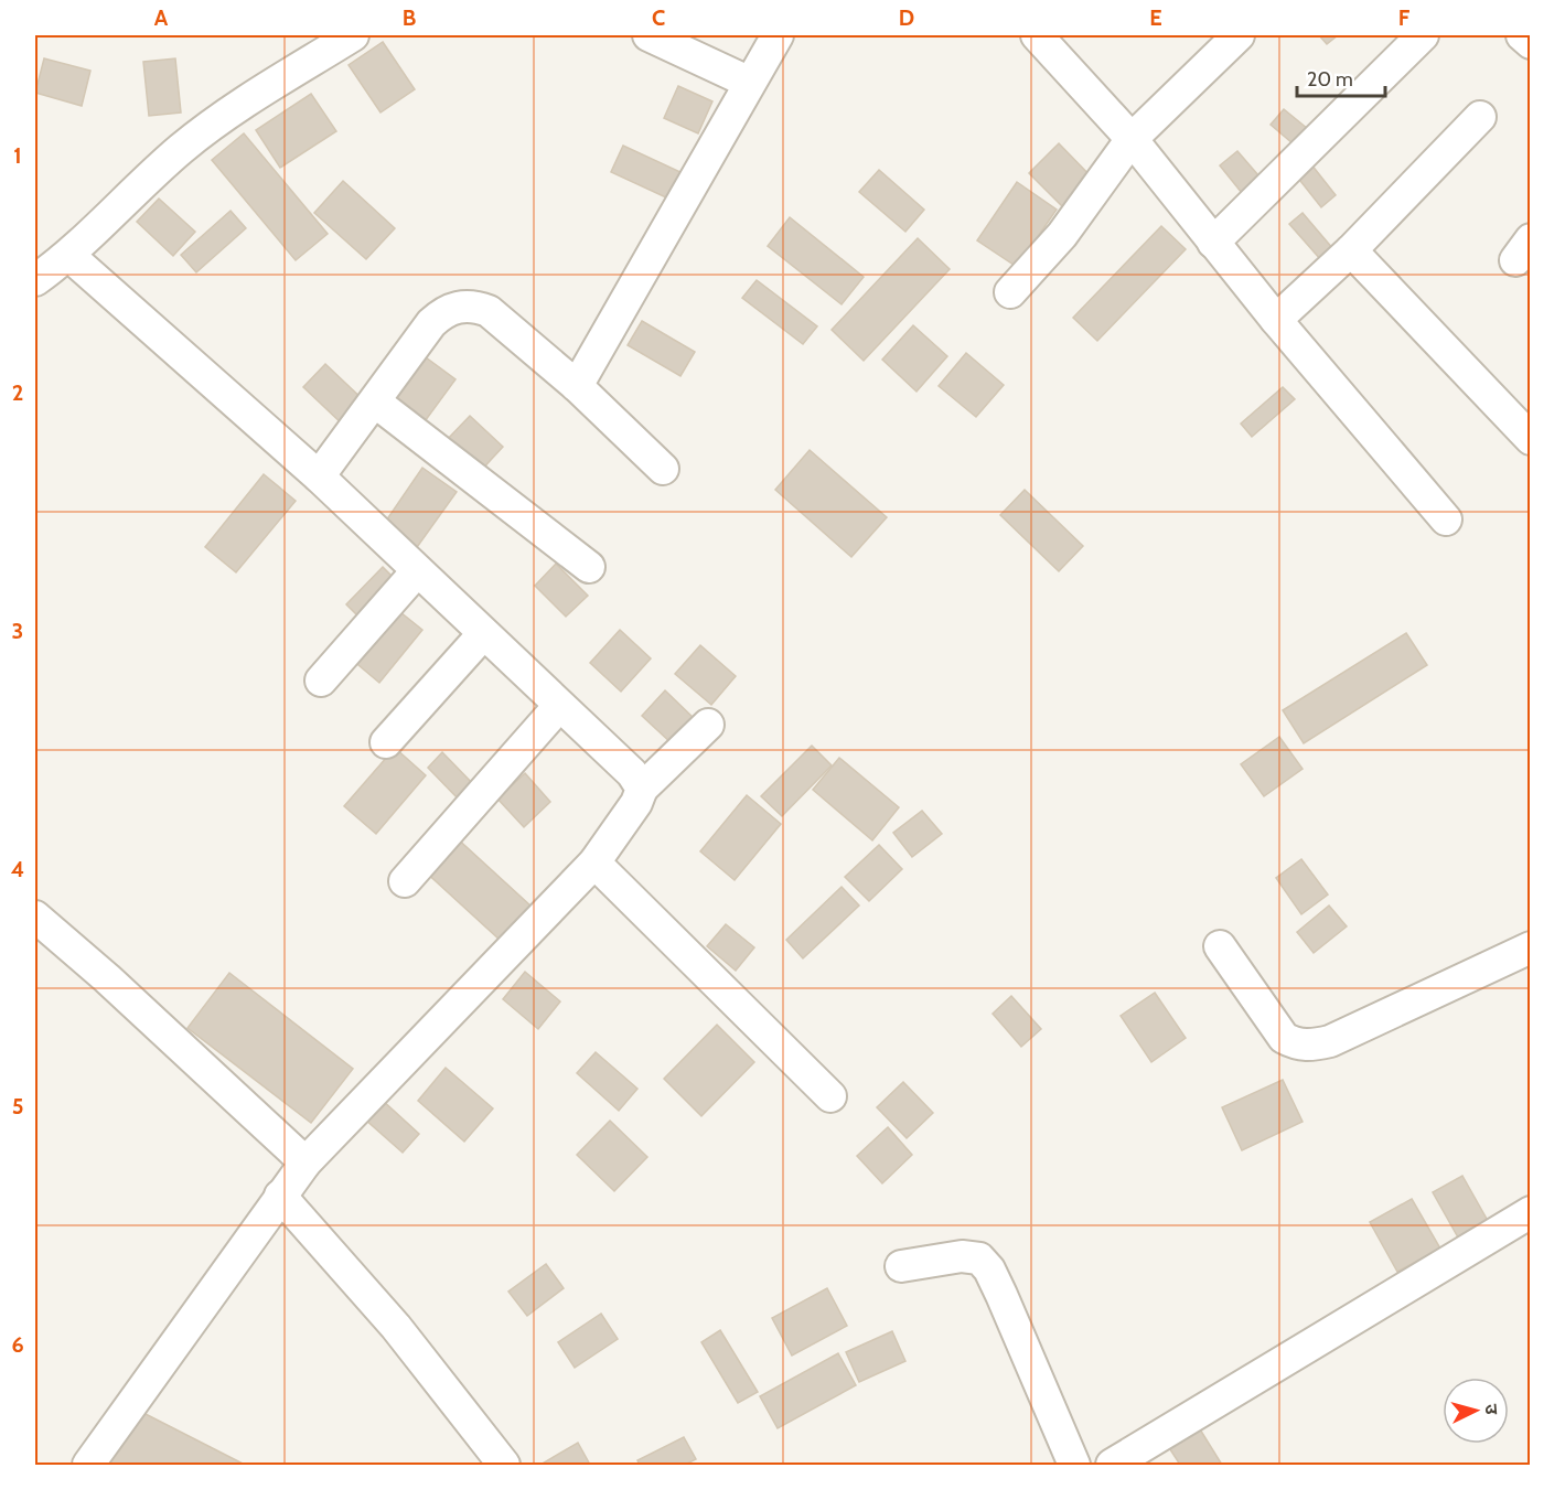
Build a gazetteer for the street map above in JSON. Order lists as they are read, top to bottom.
{
  "scale_bar": "20 m",
  "north": "right",
  "grid": {
    "columns": [
      "A",
      "B",
      "C",
      "D",
      "E",
      "F"
    ],
    "rows": [
      "1",
      "2",
      "3",
      "4",
      "5",
      "6"
    ]
  }
}
